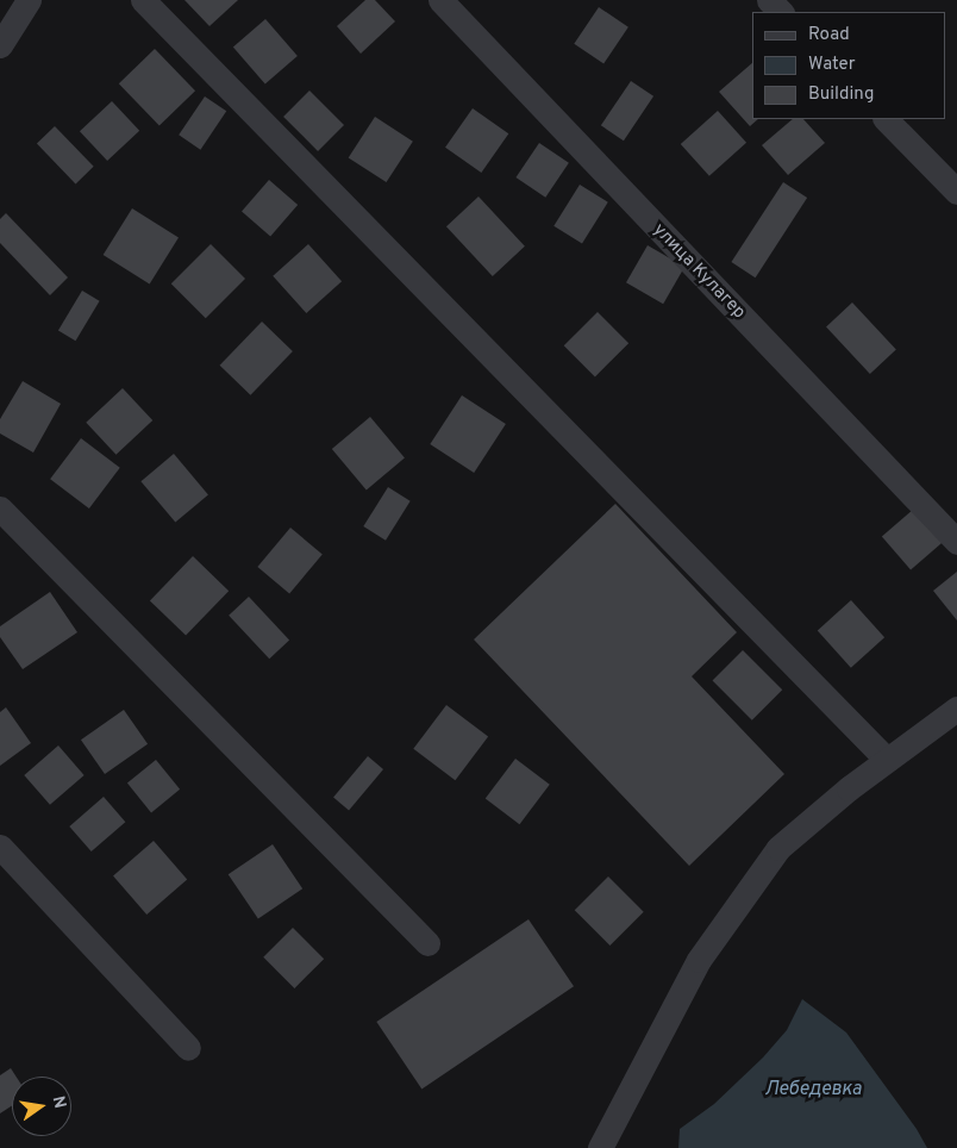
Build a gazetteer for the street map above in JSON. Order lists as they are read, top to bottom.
{
  "streets": {
    "street": ["улица Кулагер"]
  },
  "water": ["Лебедевка"],
  "legend": ["Road", "Water", "Building"],
  "north": "right"
}
